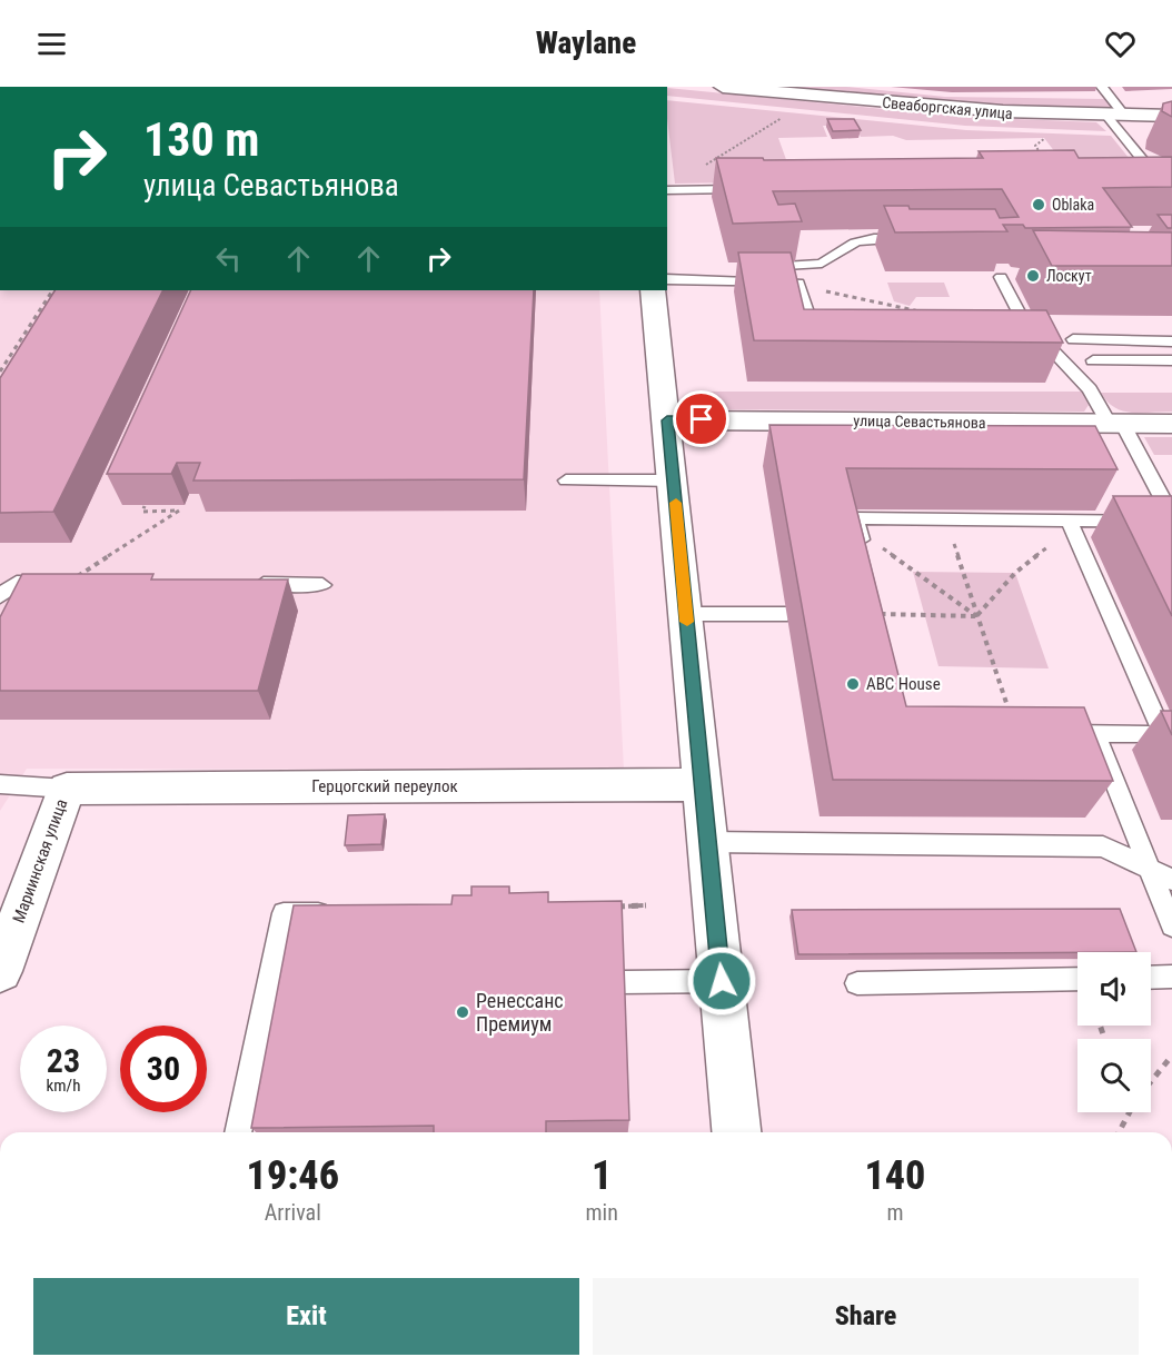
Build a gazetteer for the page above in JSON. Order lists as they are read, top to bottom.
{
  "streets": {
    "street": [
      "Свеаборгская улица",
      "улица Севастьянова",
      "Герцогский переулок",
      "Мариинская улица"
    ]
  },
  "crossings": [
    ["Герцогский переулок", "Мариинская улица"]
  ],
  "places": [
    "Oblaka",
    "Лоскут",
    "ABC House",
    "Ренессанс Премиум"
  ],
  "page": {
    "header": "Waylane",
    "turn": ["130 m", "улица Севастьянова"],
    "speed": "23 km/h",
    "limit": "30",
    "eta": [
      "19:46",
      "Arrival",
      "1",
      "min",
      "140",
      "m"
    ],
    "buttons": ["Exit", "Share"]
  }
}
